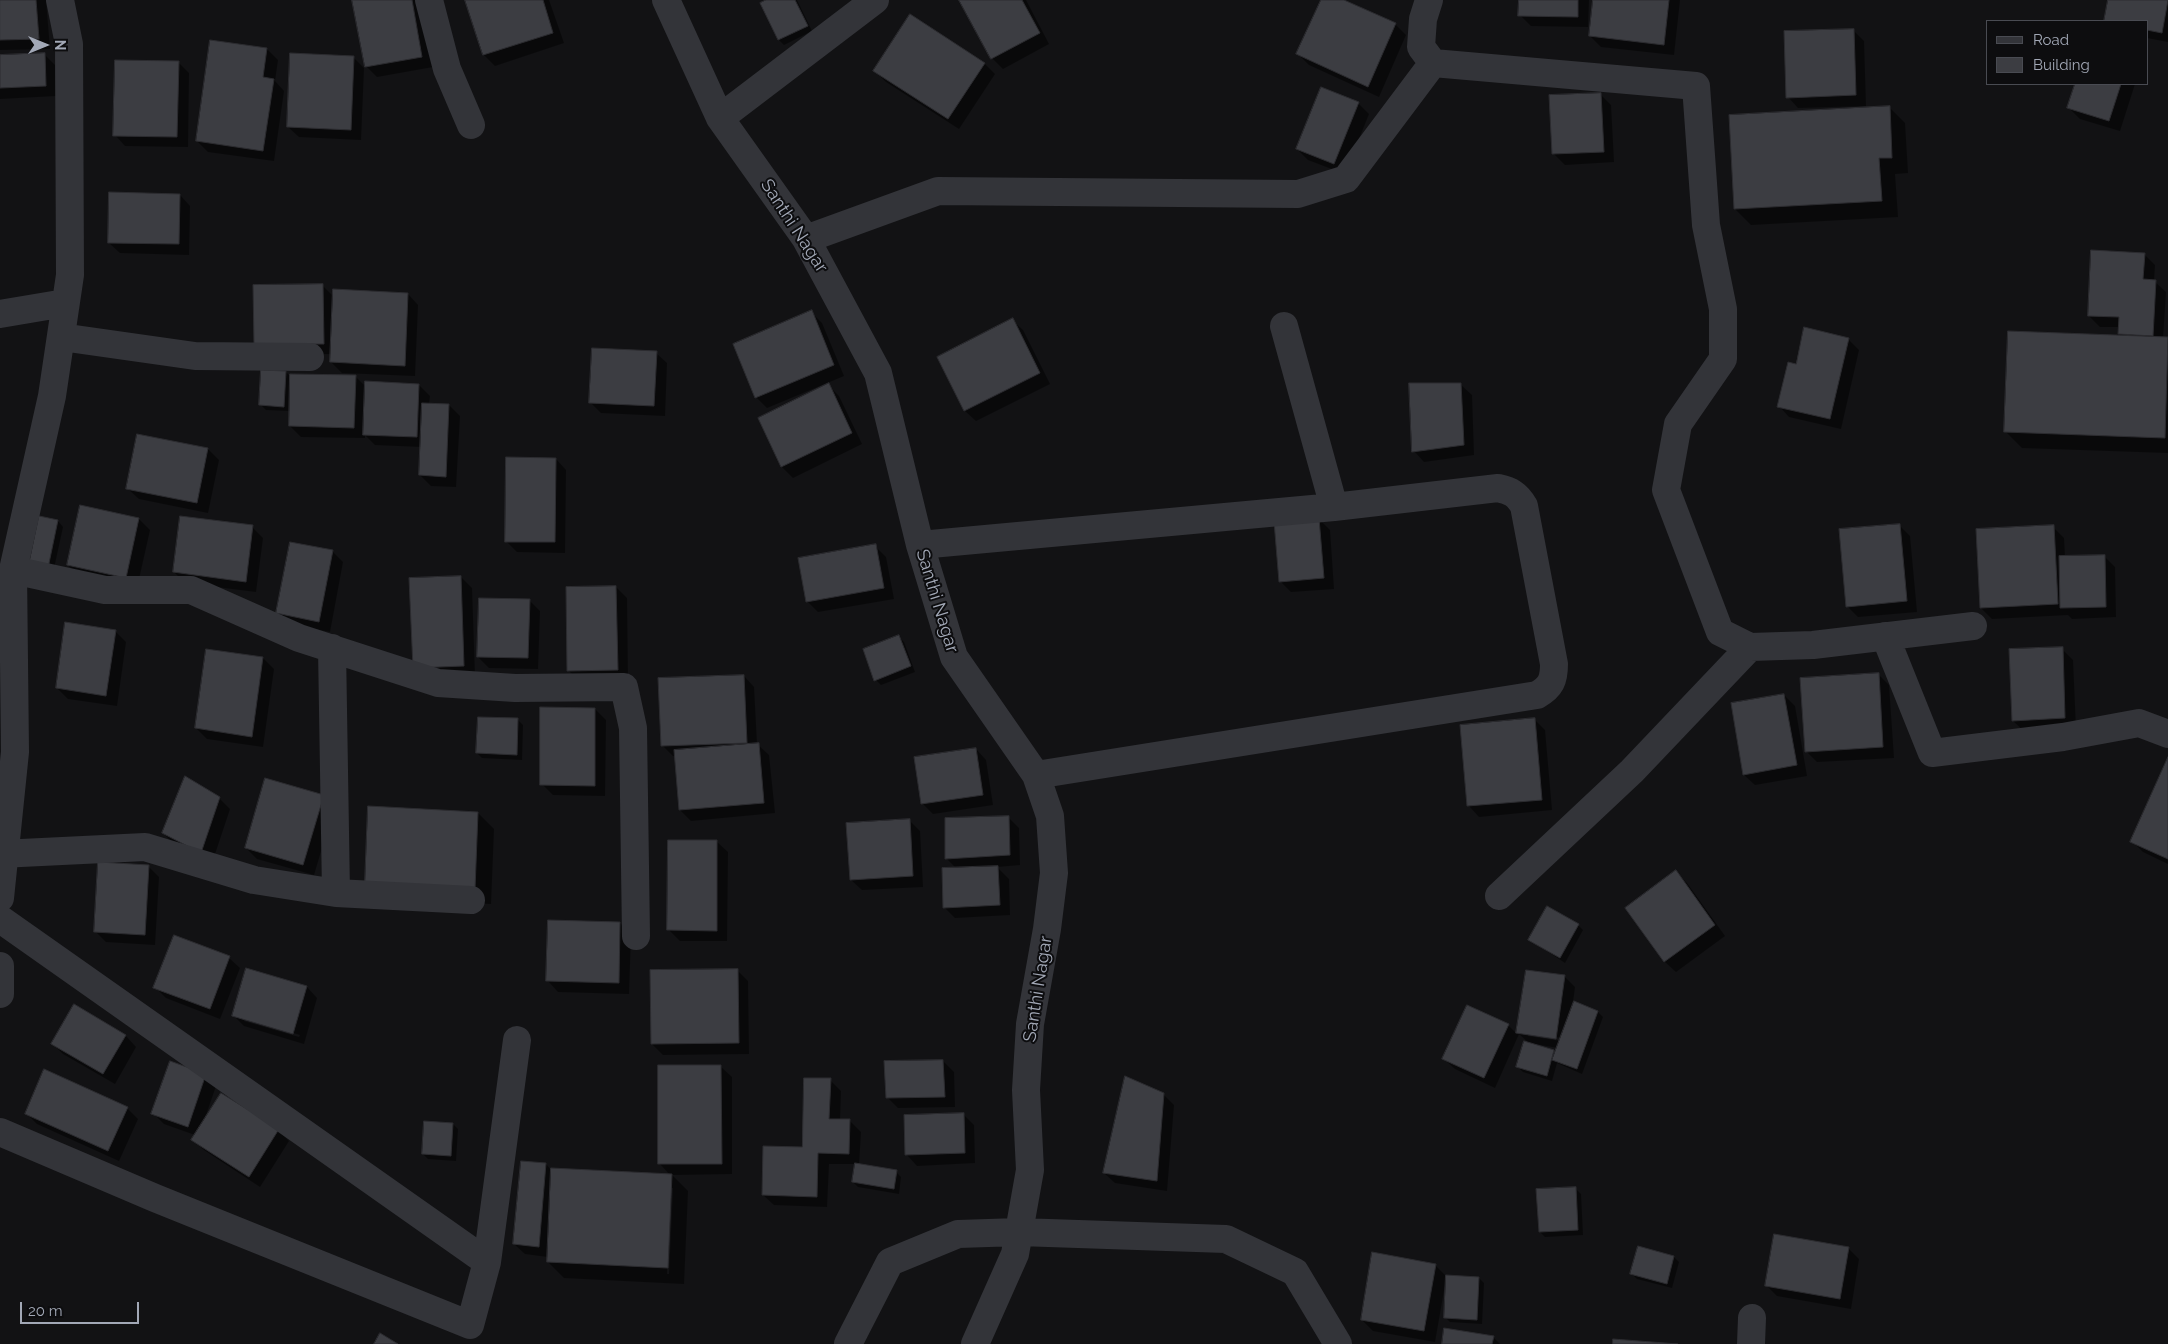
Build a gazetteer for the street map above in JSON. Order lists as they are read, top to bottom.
{
  "streets": {
    "street": ["Santhi Nagar"]
  },
  "legend": ["Road", "Building"],
  "scale_bar": "20 m",
  "north": "right"
}
